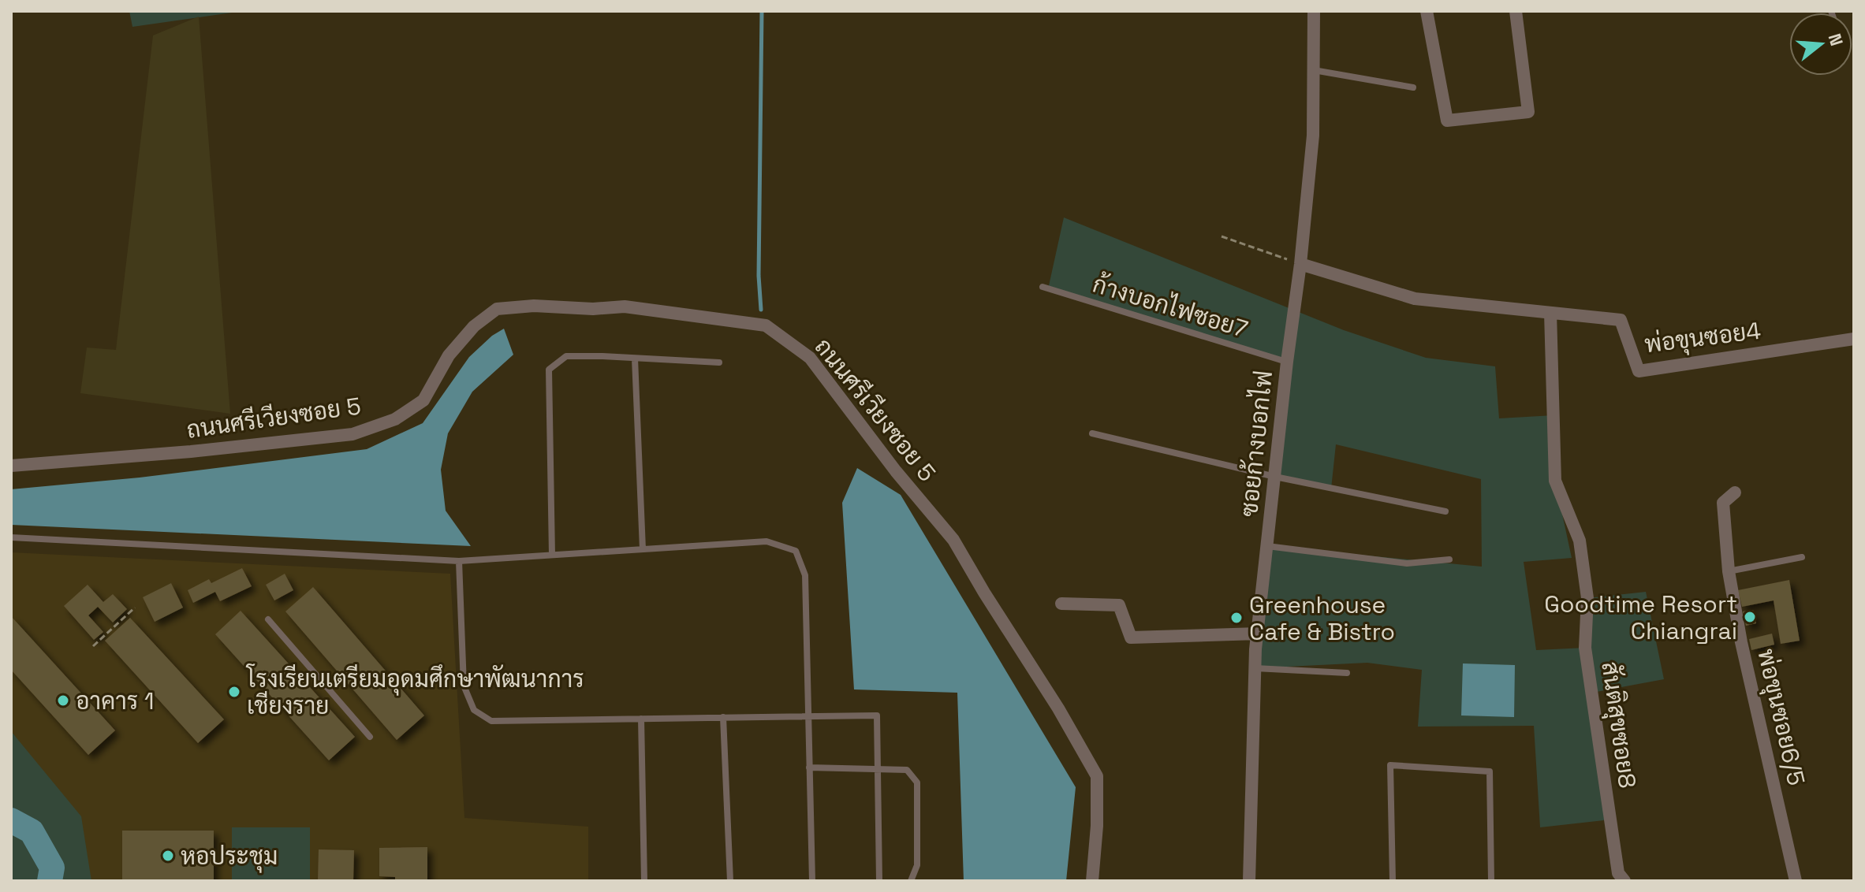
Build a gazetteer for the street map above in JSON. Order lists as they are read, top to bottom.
{
  "streets": {
    "street": [
      "พ่อขุนซอย4",
      "ถนนศรีเวียงซอย 5",
      "ซอยก้างบอกไฟ",
      "พ่อขุนซอย6/5",
      "สันติสุขซอย8"
    ],
    "lane": ["ก้างบอกไฟซอย7"]
  },
  "crossings": [
    ["ก้างบอกไฟซอย7", "ซอยก้างบอกไฟ"],
    ["พ่อขุนซอย4", "สันติสุขซอย8"]
  ],
  "places": [
    "Goodtime Resort Chiangrai",
    "Greenhouse Cafe & Bistro",
    "โรงเรียนเตรียมอุดมศึกษาพัฒนาการ เชียงราย",
    "อาคาร 1",
    "หอประชุม"
  ],
  "north": "right"
}
